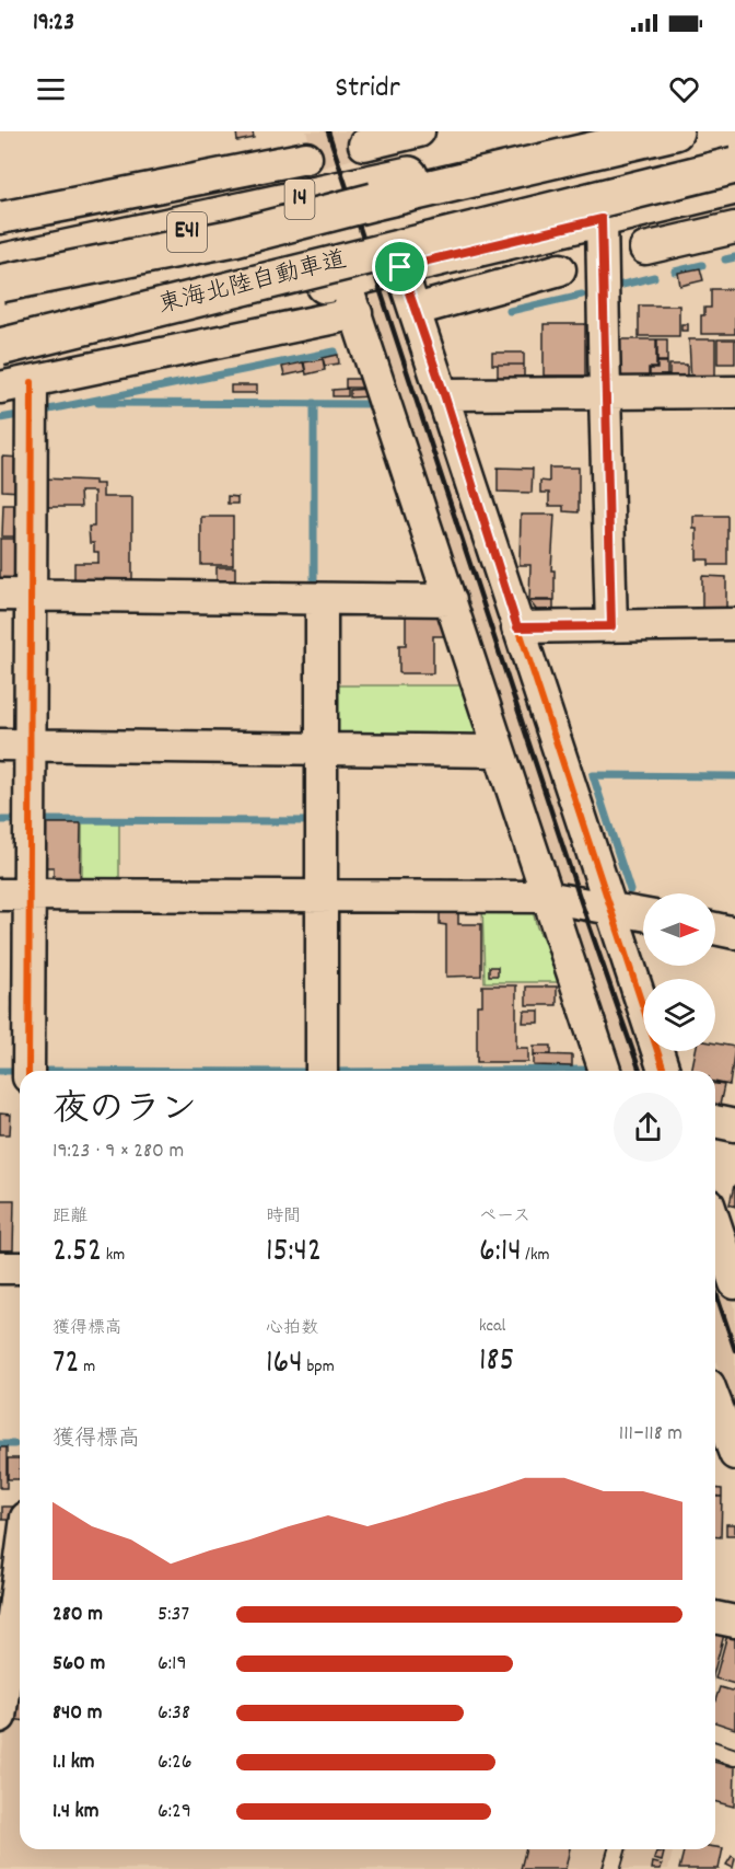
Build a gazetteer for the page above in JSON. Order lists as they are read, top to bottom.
{
  "streets": {
    "main road": ["14", "E41", "東海北陸自動車道"]
  },
  "crossings": [
    ["14", "E41"]
  ],
  "north": "right",
  "page": {
    "status": "19:23",
    "header": "Stridr",
    "heading": ["夜のラン", "19:23 · 9 × 280 m"],
    "stats": [
      ["距離", "2.52 km"],
      ["時間", "15:42"],
      ["ペース", "6:14 /km"],
      ["獲得標高", "72 m"],
      ["心拍数", "164 bpm"],
      ["kcal", "185"]
    ],
    "chart": ["獲得標高", "111–118 m"],
    "list": [
      {
        "name": "280 m",
        "note": "5:37"
      },
      {
        "name": "560 m",
        "note": "6:19"
      },
      {
        "name": "840 m",
        "note": "6:38"
      },
      {
        "name": "1.1 km",
        "note": "6:26"
      },
      {
        "name": "1.4 km",
        "note": "6:29"
      }
    ]
  }
}
